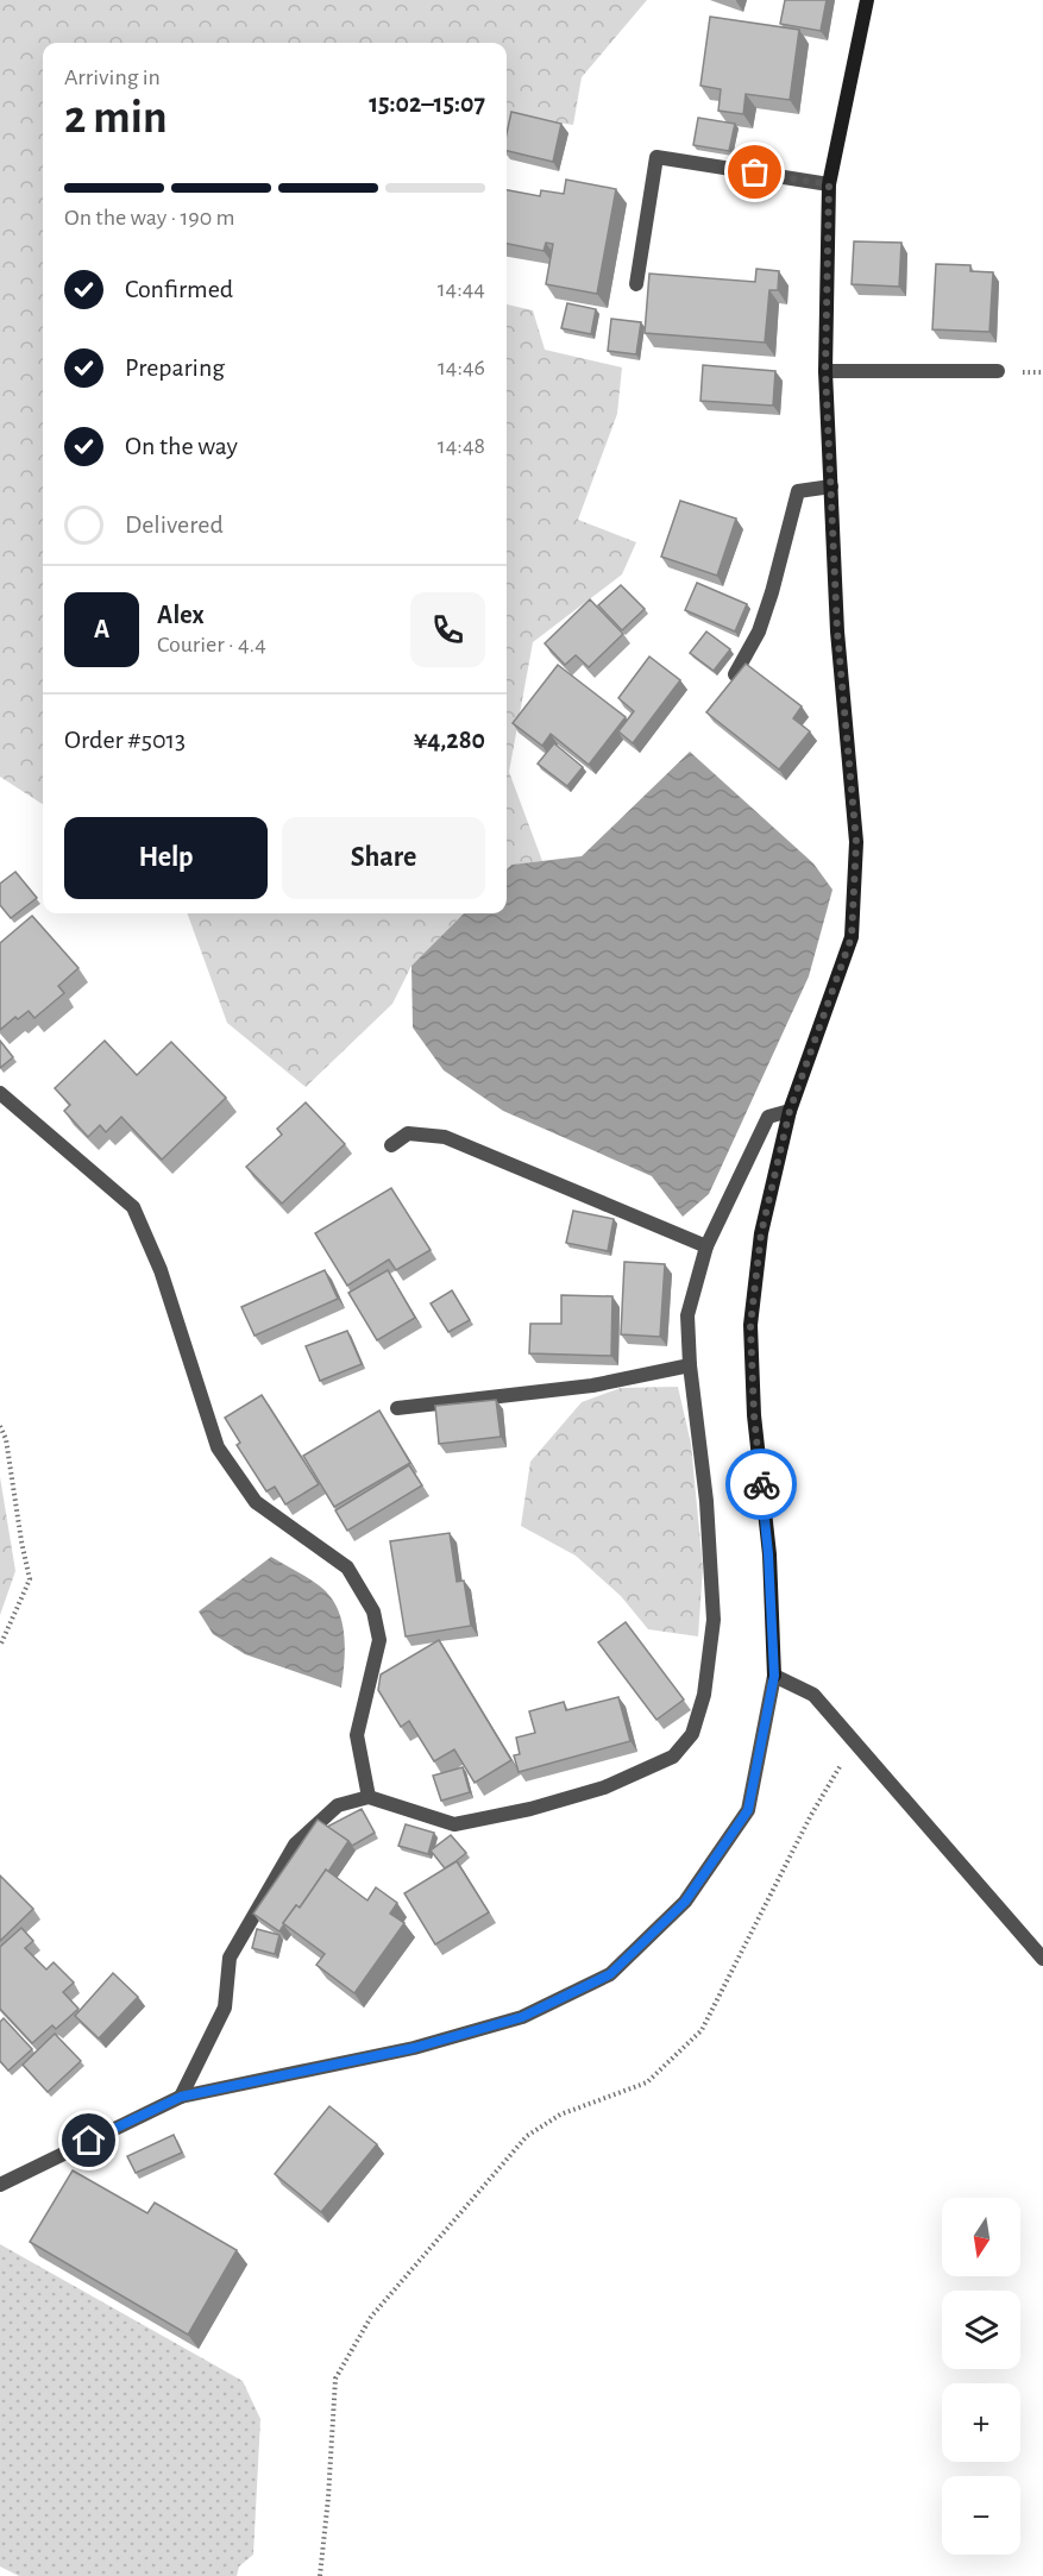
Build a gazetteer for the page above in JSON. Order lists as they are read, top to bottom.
{
  "north": "bottom",
  "page": {
    "heading": ["2 min", "Arriving in", "15:02–15:07"],
    "panel": [
      "Alex",
      "Courier · 4.4",
      "Order #5013",
      "¥4,280"
    ],
    "bar": "On the way · 190 m",
    "list": [
      ["Confirmed", "14:44"],
      ["Preparing", "14:46"],
      ["On the way", "14:48"],
      "Delivered"
    ],
    "round": "A",
    "buttons": ["Help", "Share"],
    "map_buttons": ["+", "−"]
  }
}
